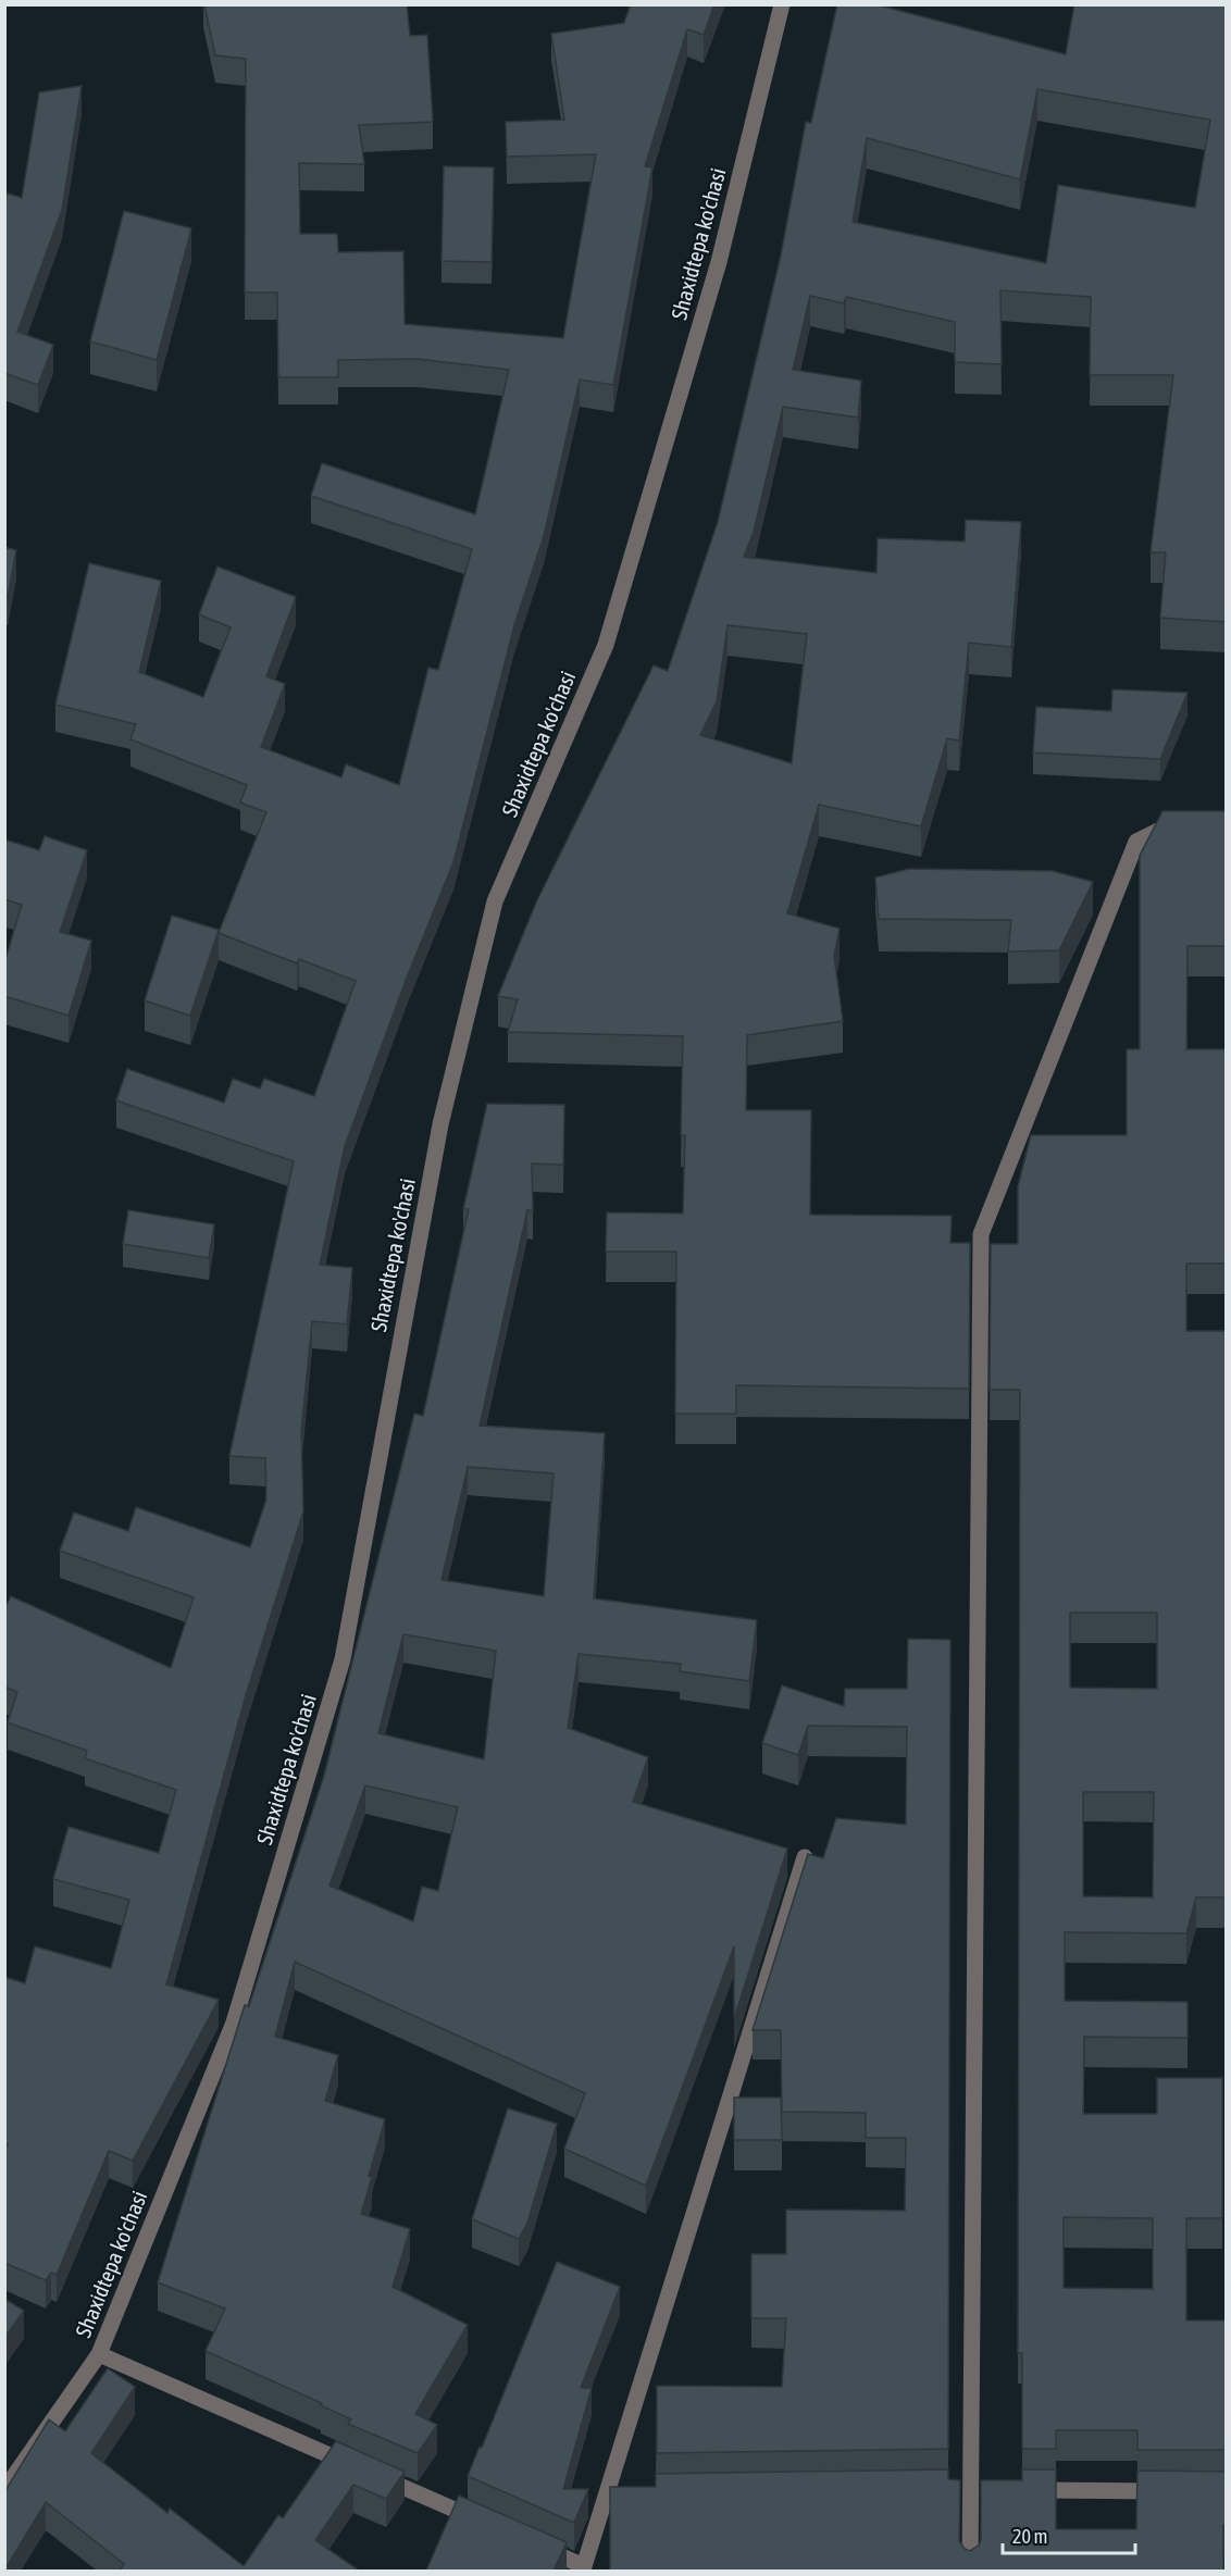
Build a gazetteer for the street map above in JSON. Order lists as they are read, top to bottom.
{
  "streets": {
    "street": ["Shaxidtepa ko'chasi"]
  },
  "scale_bar": "20 m"
}
